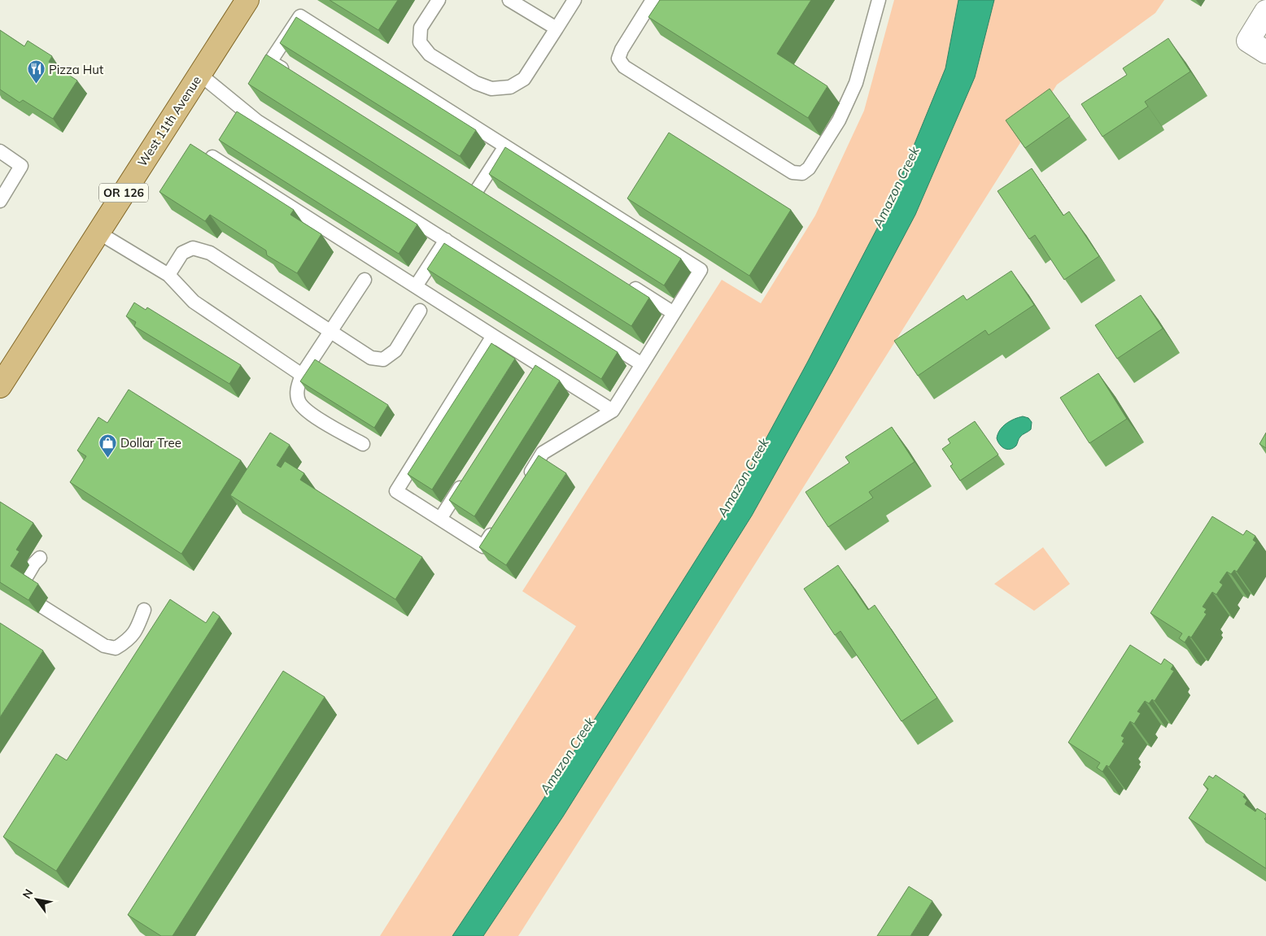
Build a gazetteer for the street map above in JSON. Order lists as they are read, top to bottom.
{
  "streets": {
    "main road": ["West 11th Avenue", "OR 126"]
  },
  "water": ["Amazon Creek"],
  "places": {
    "restaurant": ["Pizza Hut"],
    "shop": ["Dollar Tree"]
  },
  "north": "top left"
}
